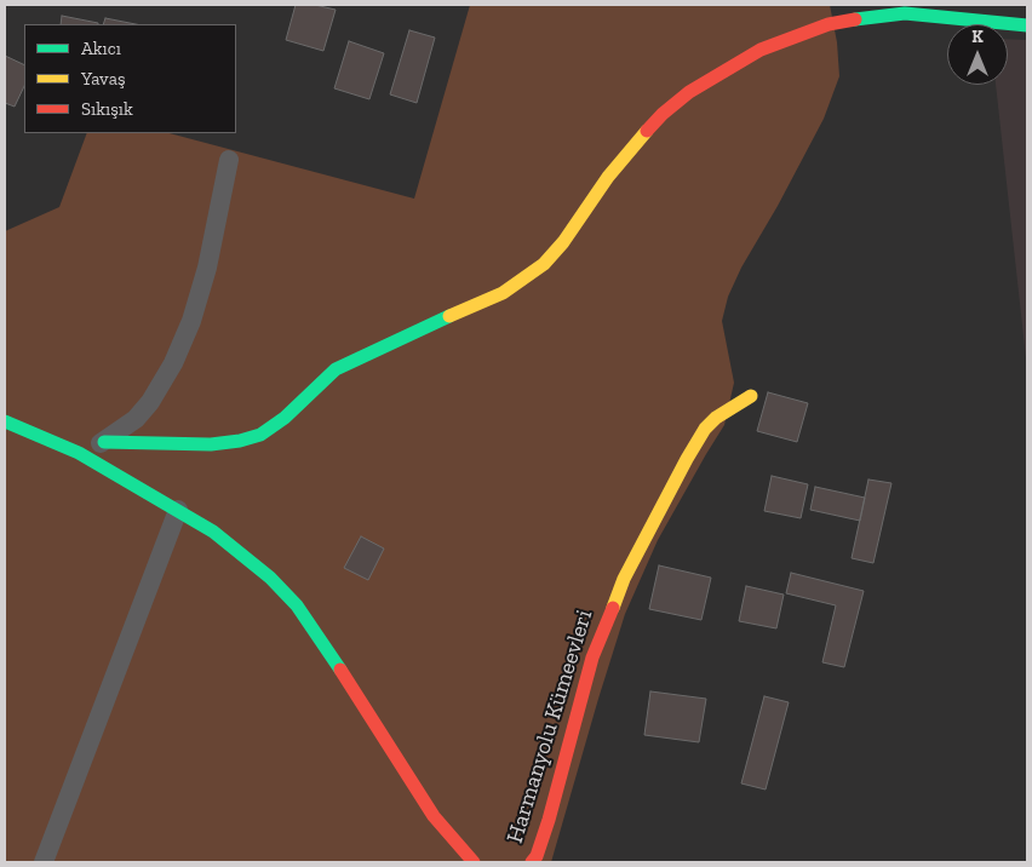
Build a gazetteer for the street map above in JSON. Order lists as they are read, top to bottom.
{
  "streets": {
    "street": ["Harmanyolu Kümeevleri"]
  },
  "legend": ["Akıcı", "Yavaş", "Sıkışık"],
  "north": "top"
}
